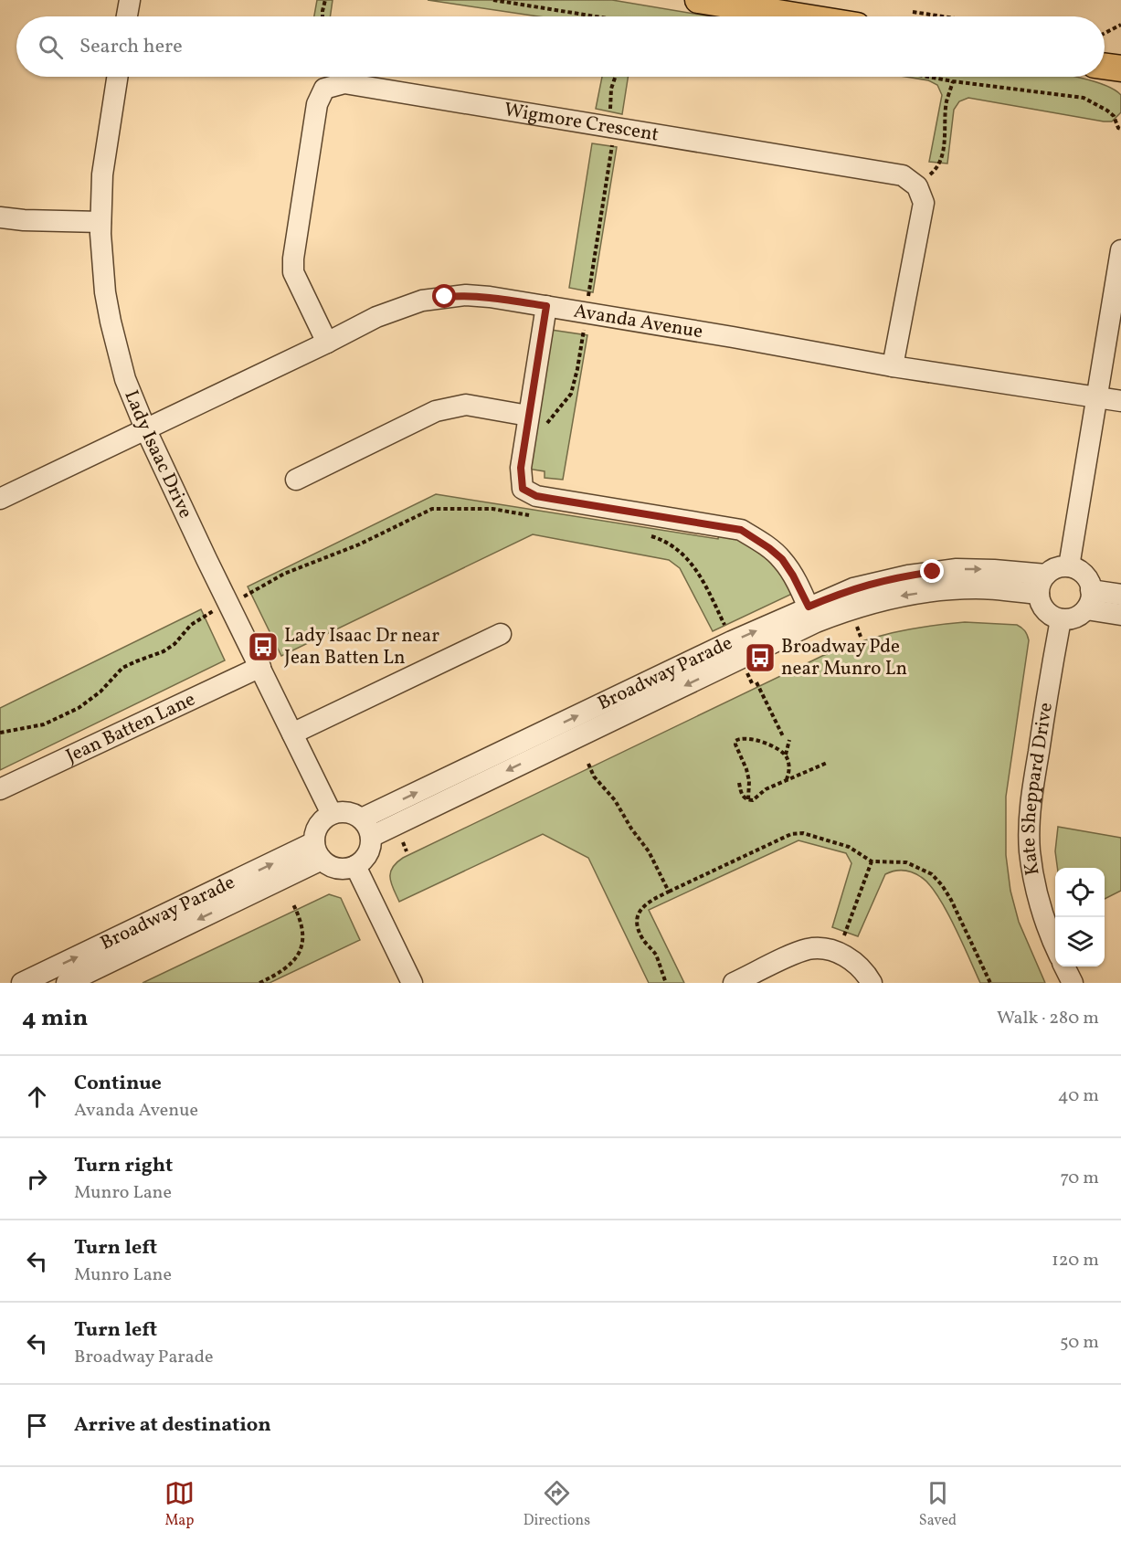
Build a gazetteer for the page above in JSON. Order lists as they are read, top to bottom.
{
  "streets": {
    "street": [
      "Wigmore Crescent",
      "Avanda Avenue",
      "Lady Isaac Drive",
      "Broadway Parade",
      "Jean Batten Lane",
      "Kate Sheppard Drive"
    ]
  },
  "crossings": [
    ["Wigmore Crescent", "Avanda Avenue"],
    ["Avanda Avenue", "Lady Isaac Drive"],
    ["Lady Isaac Drive", "Broadway Parade"],
    ["Lady Isaac Drive", "Jean Batten Lane"],
    ["Broadway Parade", "Kate Sheppard Drive"]
  ],
  "places": {
    "bus stop": ["Lady Isaac Dr near Jean Batten Ln", "Broadway Pde near Munro Ln"]
  },
  "page": {
    "search": "Search here",
    "heading": ["4 min", "Walk · 280 m"],
    "list": [
      ["Continue", "Avanda Avenue", "40 m"],
      ["Turn right", "Munro Lane", "70 m"],
      ["Turn left", "Munro Lane", "120 m"],
      ["Turn left", "Broadway Parade", "50 m"],
      "Arrive at destination"
    ],
    "nav": ["Map", "Directions", "Saved"]
  }
}
